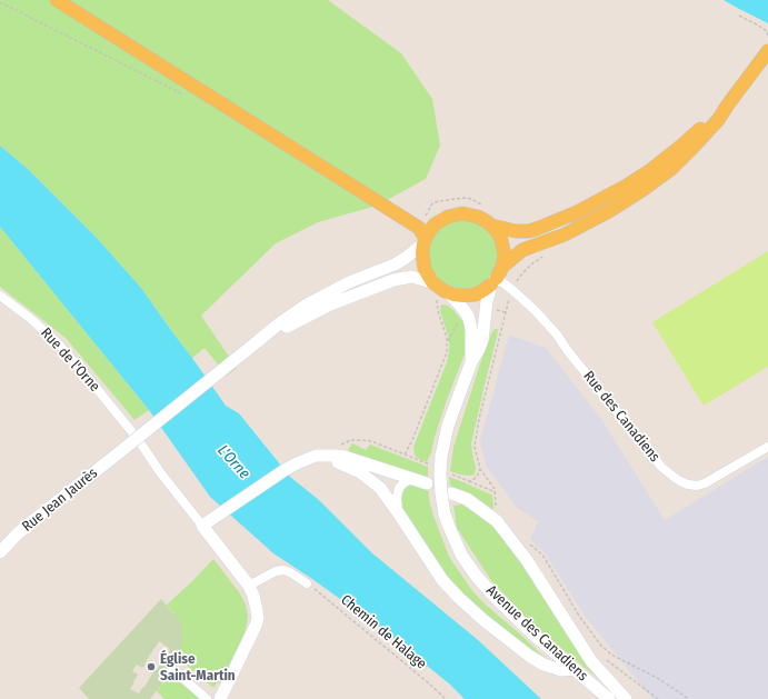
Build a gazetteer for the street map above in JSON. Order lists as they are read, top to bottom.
{
  "streets": {
    "street": [
      "Rue de l'Orne",
      "Rue des Canadiens",
      "Rue Jean Jaurès",
      "Avenue des Canadiens"
    ],
    "path": ["Chemin de Halage"]
  },
  "crossings": [
    ["Rue des Canadiens", "Avenue des Canadiens"]
  ],
  "water": ["L'Orne"],
  "places": ["Église Saint-Martin"]
}
